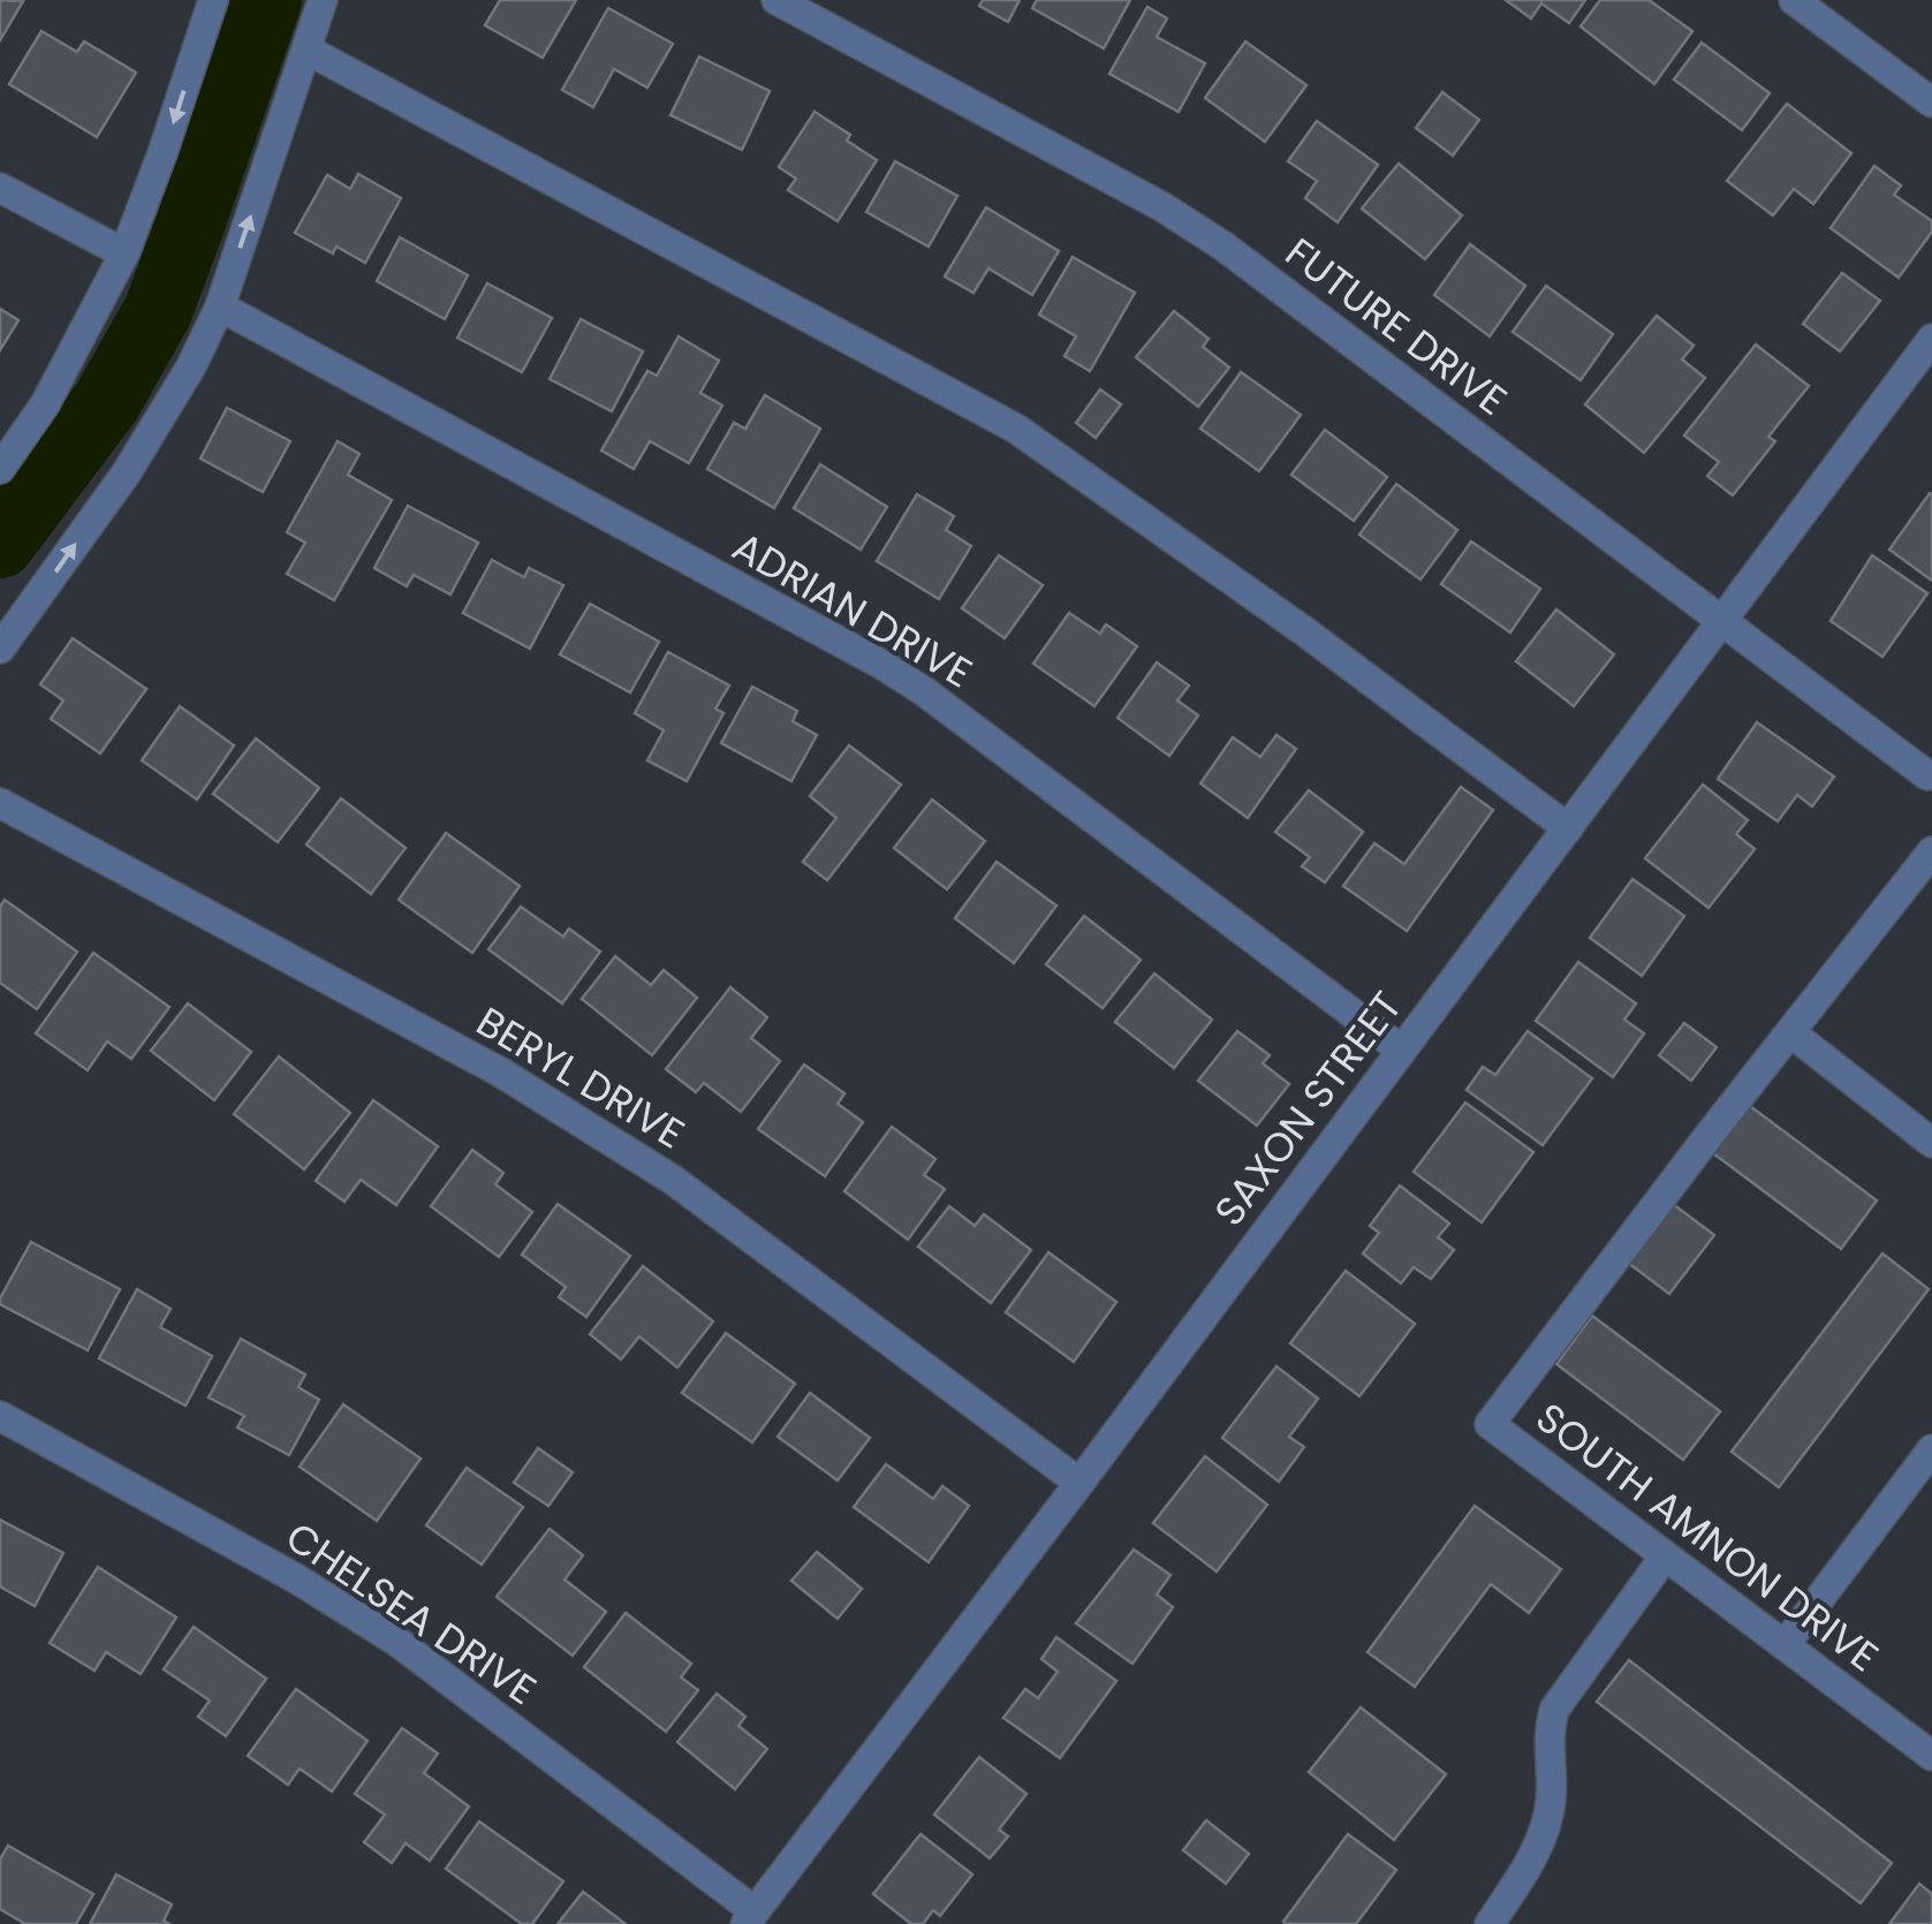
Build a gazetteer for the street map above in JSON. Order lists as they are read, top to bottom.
{
  "streets": {
    "street": [
      "FUTURE DRIVE",
      "ADRIAN DRIVE",
      "BERYL DRIVE",
      "SAXON STREET",
      "SOUTH AMNON DRIVE",
      "CHELSEA DRIVE"
    ]
  },
  "crossings": [
    ["FUTURE DRIVE", "SAXON STREET"],
    ["ADRIAN DRIVE", "SAXON STREET"],
    ["BERYL DRIVE", "SAXON STREET"],
    ["SAXON STREET", "CHELSEA DRIVE"]
  ]
}
